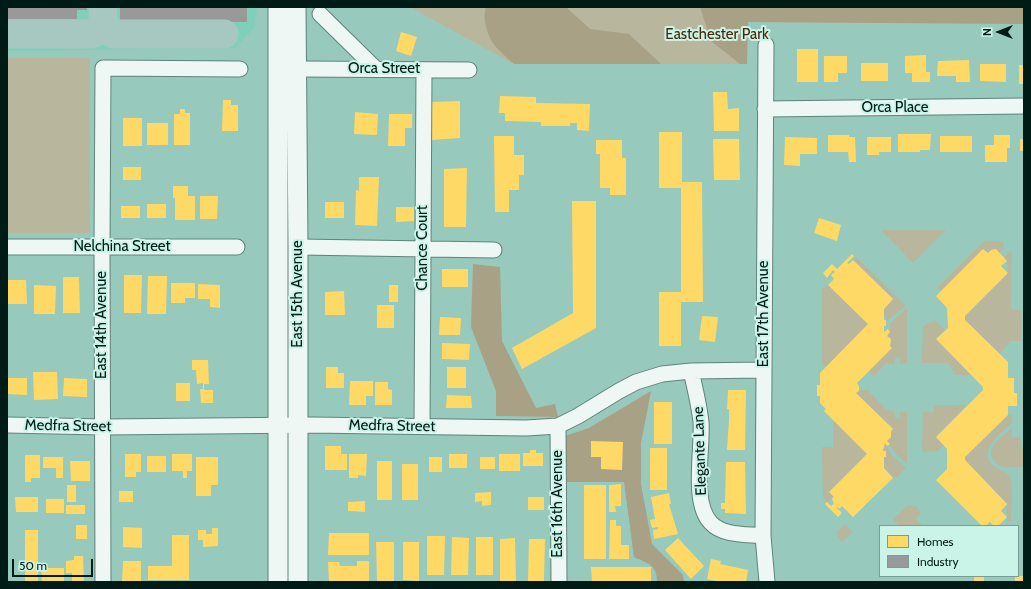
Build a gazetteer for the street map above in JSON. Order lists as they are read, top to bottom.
{
  "streets": {
    "main road": ["East 15th Avenue"],
    "street": [
      "Orca Street",
      "Orca Place",
      "Nelchina Street",
      "Chance Court",
      "East 17th Avenue",
      "East 14th Avenue",
      "Medfra Street",
      "Elegante Lane",
      "East 16th Avenue"
    ]
  },
  "crossings": [
    ["Orca Street", "Chance Court"],
    ["Orca Street", "East 15th Avenue"],
    ["Orca Place", "East 17th Avenue"],
    ["Nelchina Street", "East 14th Avenue"],
    ["Chance Court", "Medfra Street"],
    ["East 15th Avenue", "Medfra Street"],
    ["East 17th Avenue", "Medfra Street"],
    ["East 17th Avenue", "Elegante Lane"],
    ["East 14th Avenue", "Medfra Street"],
    ["Medfra Street", "Elegante Lane"],
    ["Medfra Street", "East 16th Avenue"]
  ],
  "parks": ["Eastchester Park"],
  "legend": ["Homes", "Industry"],
  "scale_bar": "50 m",
  "north": "left"
}
